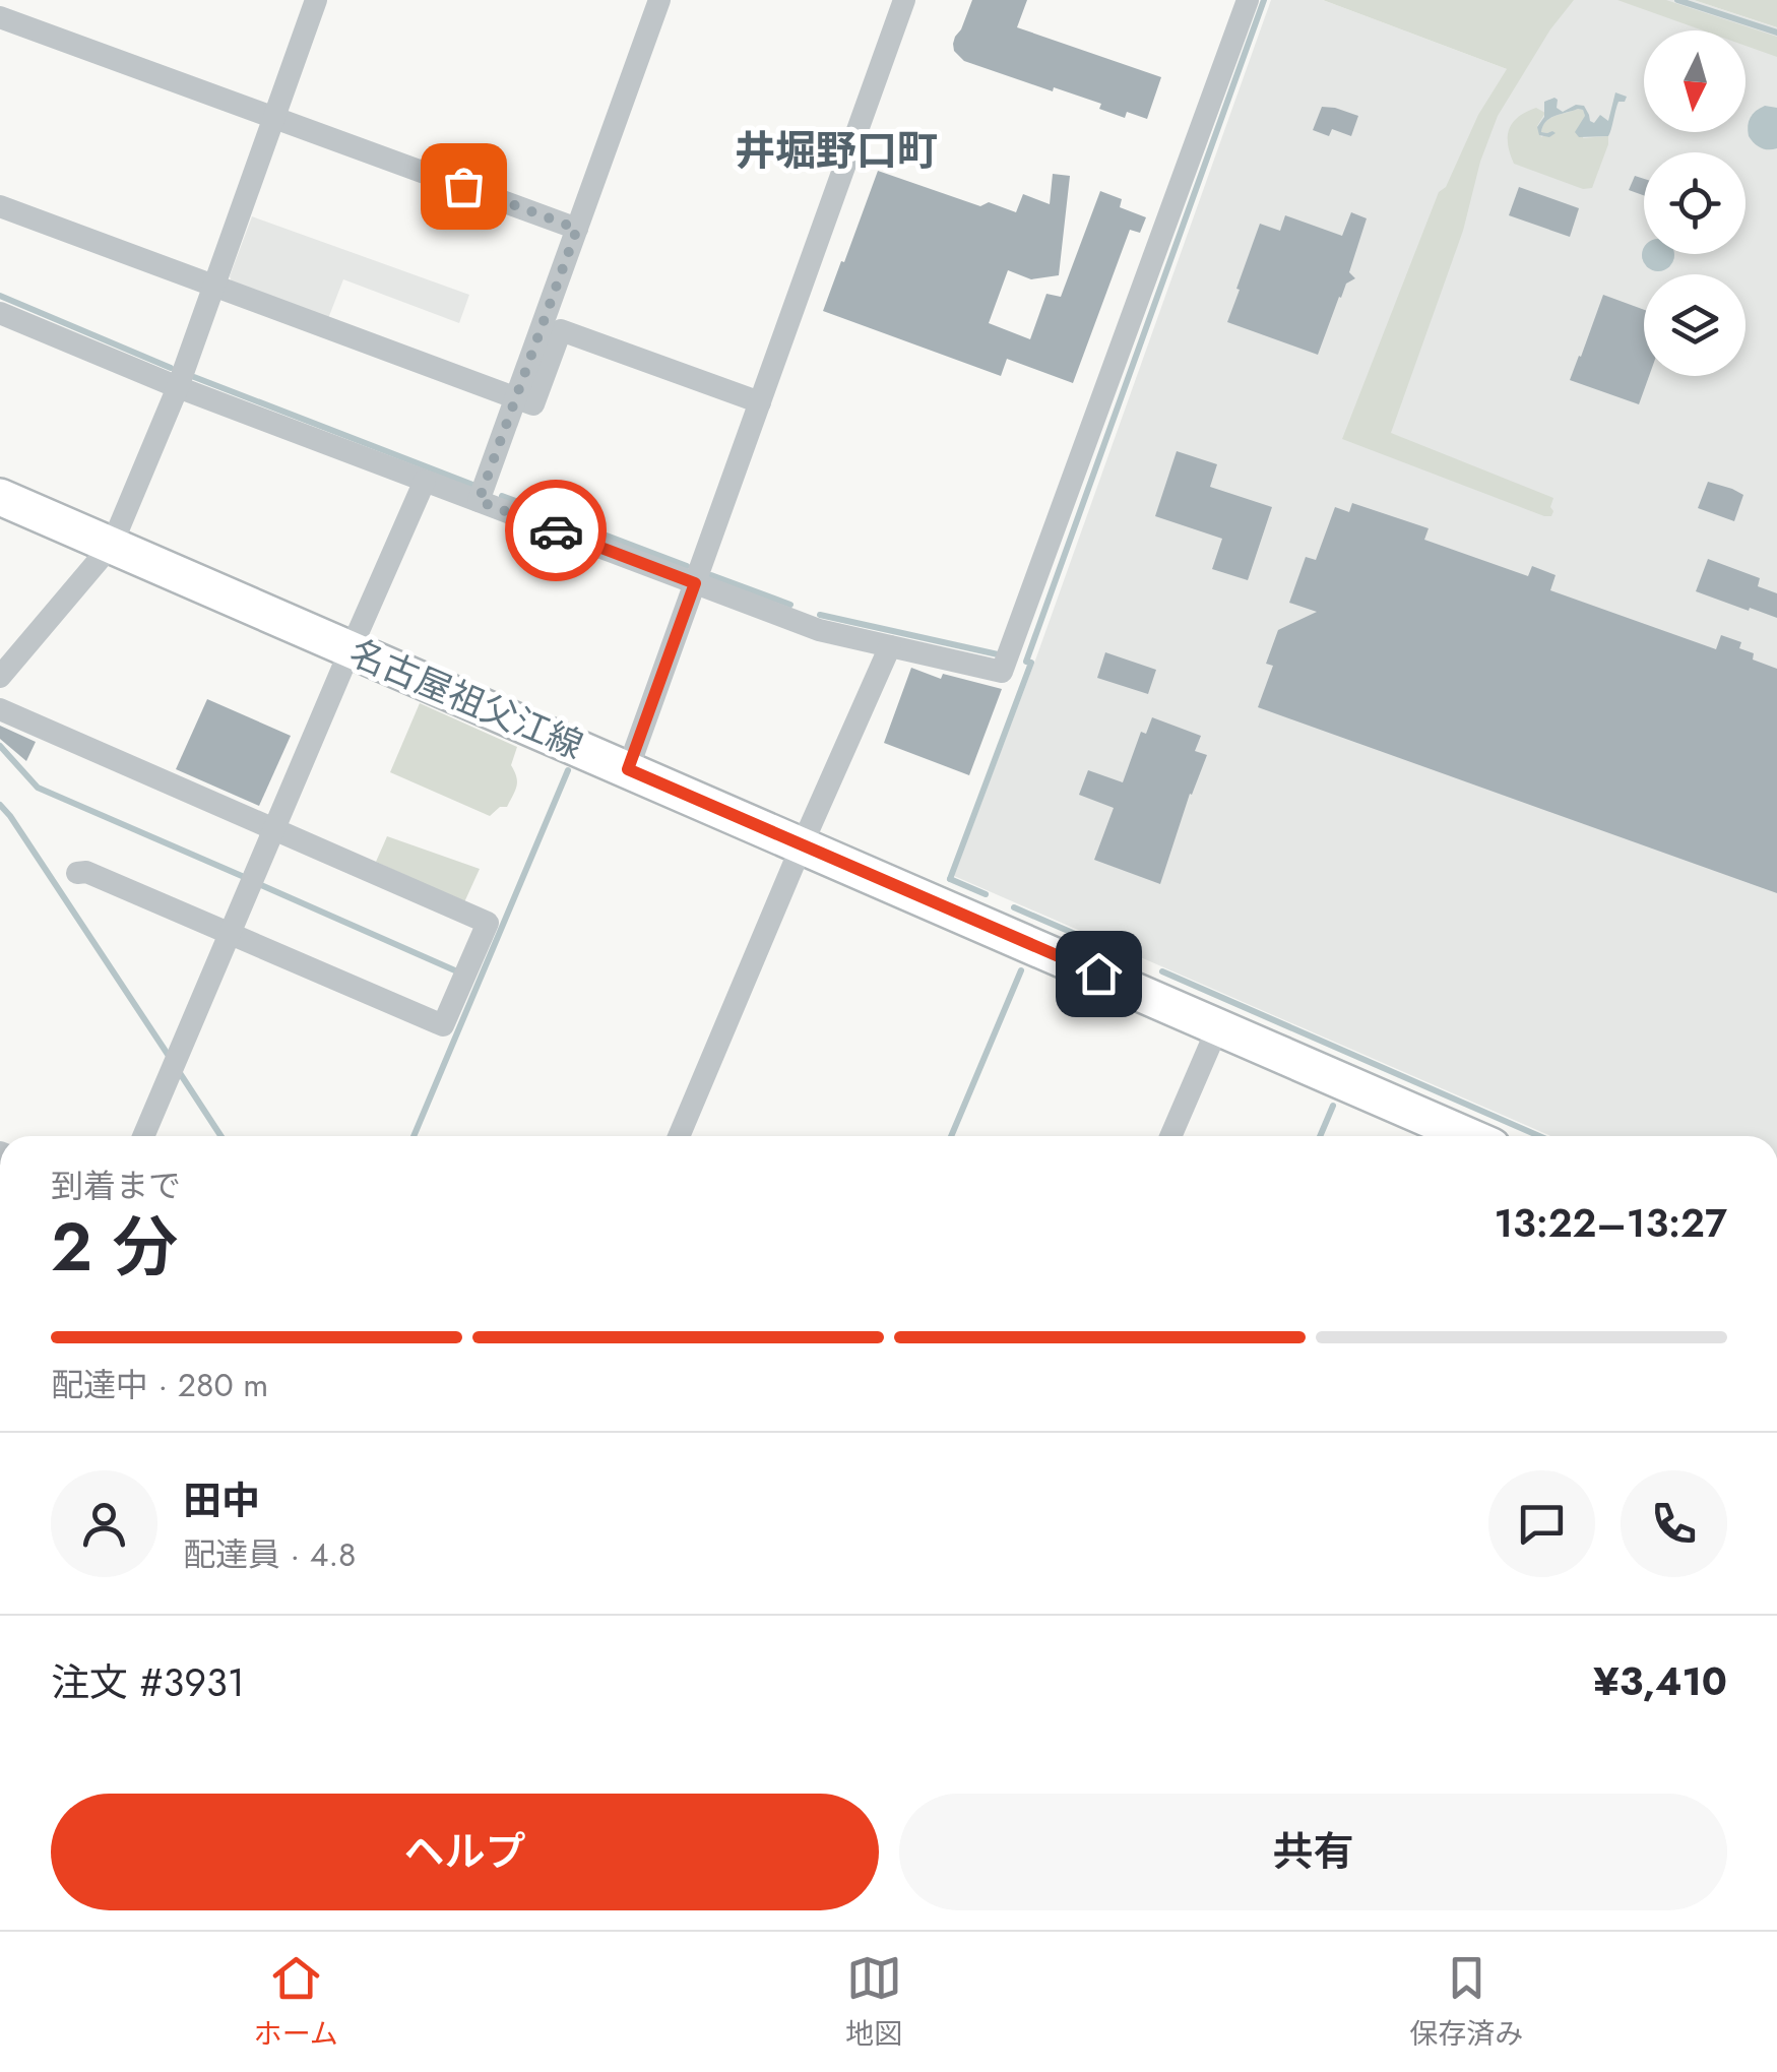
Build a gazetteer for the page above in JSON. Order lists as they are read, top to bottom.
{
  "streets": {
    "main road": ["名古屋祖父江線"]
  },
  "districts": ["井堀野口町"],
  "north": "bottom",
  "page": {
    "heading": ["2 分", "到着まで", "13:22–13:27"],
    "panel": [
      "田中",
      "配達員 · 4.8",
      "注文 #3931",
      "¥3,410"
    ],
    "bar": "配達中 · 280 m",
    "buttons": ["ヘルプ", "共有"],
    "tabs": ["ホーム", "地図", "保存済み"]
  }
}
